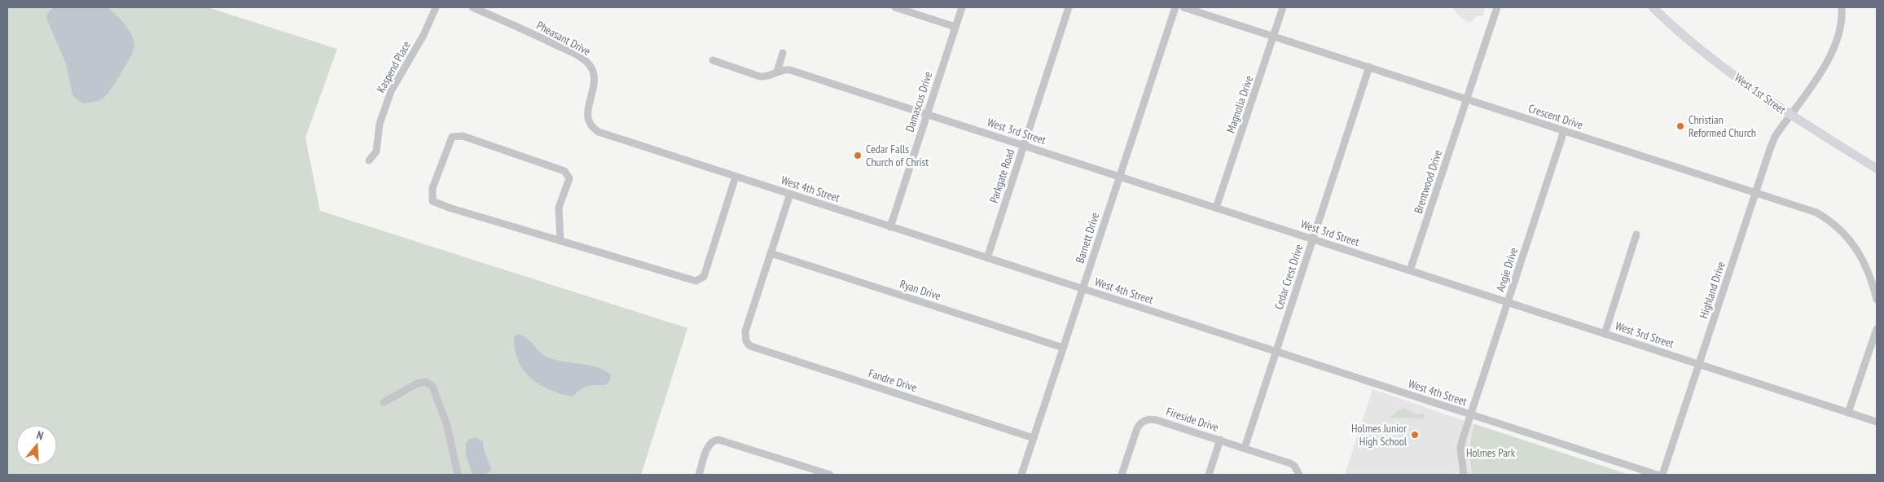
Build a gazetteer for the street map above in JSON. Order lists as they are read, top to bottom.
{
  "streets": {
    "main road": ["West 1st Street"],
    "street": [
      "Pheasant Drive",
      "Kaspend Place",
      "Damascus Drive",
      "Magnolia Drive",
      "Crescent Drive",
      "West 3rd Street",
      "Parkgate Road",
      "Brentwood Drive",
      "West 4th Street",
      "Barnett Drive",
      "Angie Drive",
      "Cedar Crest Drive",
      "Ryan Drive",
      "Highland Drive",
      "Fandre Drive",
      "Fireside Drive"
    ]
  },
  "crossings": [
    ["Pheasant Drive", "West 4th Street"],
    ["West 1st Street", "Highland Drive"],
    ["Damascus Drive", "West 3rd Street"],
    ["Damascus Drive", "West 4th Street"],
    ["Magnolia Drive", "Crescent Drive"],
    ["Magnolia Drive", "West 3rd Street"],
    ["Crescent Drive", "Brentwood Drive"],
    ["Crescent Drive", "Angie Drive"],
    ["Crescent Drive", "Cedar Crest Drive"],
    ["Crescent Drive", "Highland Drive"],
    ["West 3rd Street", "Parkgate Road"],
    ["West 3rd Street", "Brentwood Drive"],
    ["West 3rd Street", "Barnett Drive"],
    ["West 3rd Street", "Angie Drive"],
    ["West 3rd Street", "Cedar Crest Drive"],
    ["West 3rd Street", "Highland Drive"],
    ["Parkgate Road", "West 4th Street"],
    ["West 4th Street", "Barnett Drive"],
    ["West 4th Street", "Angie Drive"],
    ["West 4th Street", "Cedar Crest Drive"],
    ["Barnett Drive", "Ryan Drive"],
    ["Barnett Drive", "Fandre Drive"],
    ["Cedar Crest Drive", "Fireside Drive"],
    ["Ryan Drive", "Fandre Drive"]
  ],
  "parks": ["Holmes Park"],
  "places": ["Christian Reformed Church", "Cedar Falls Church of Christ", "Holmes Junior High School"],
  "north": "top"
}
